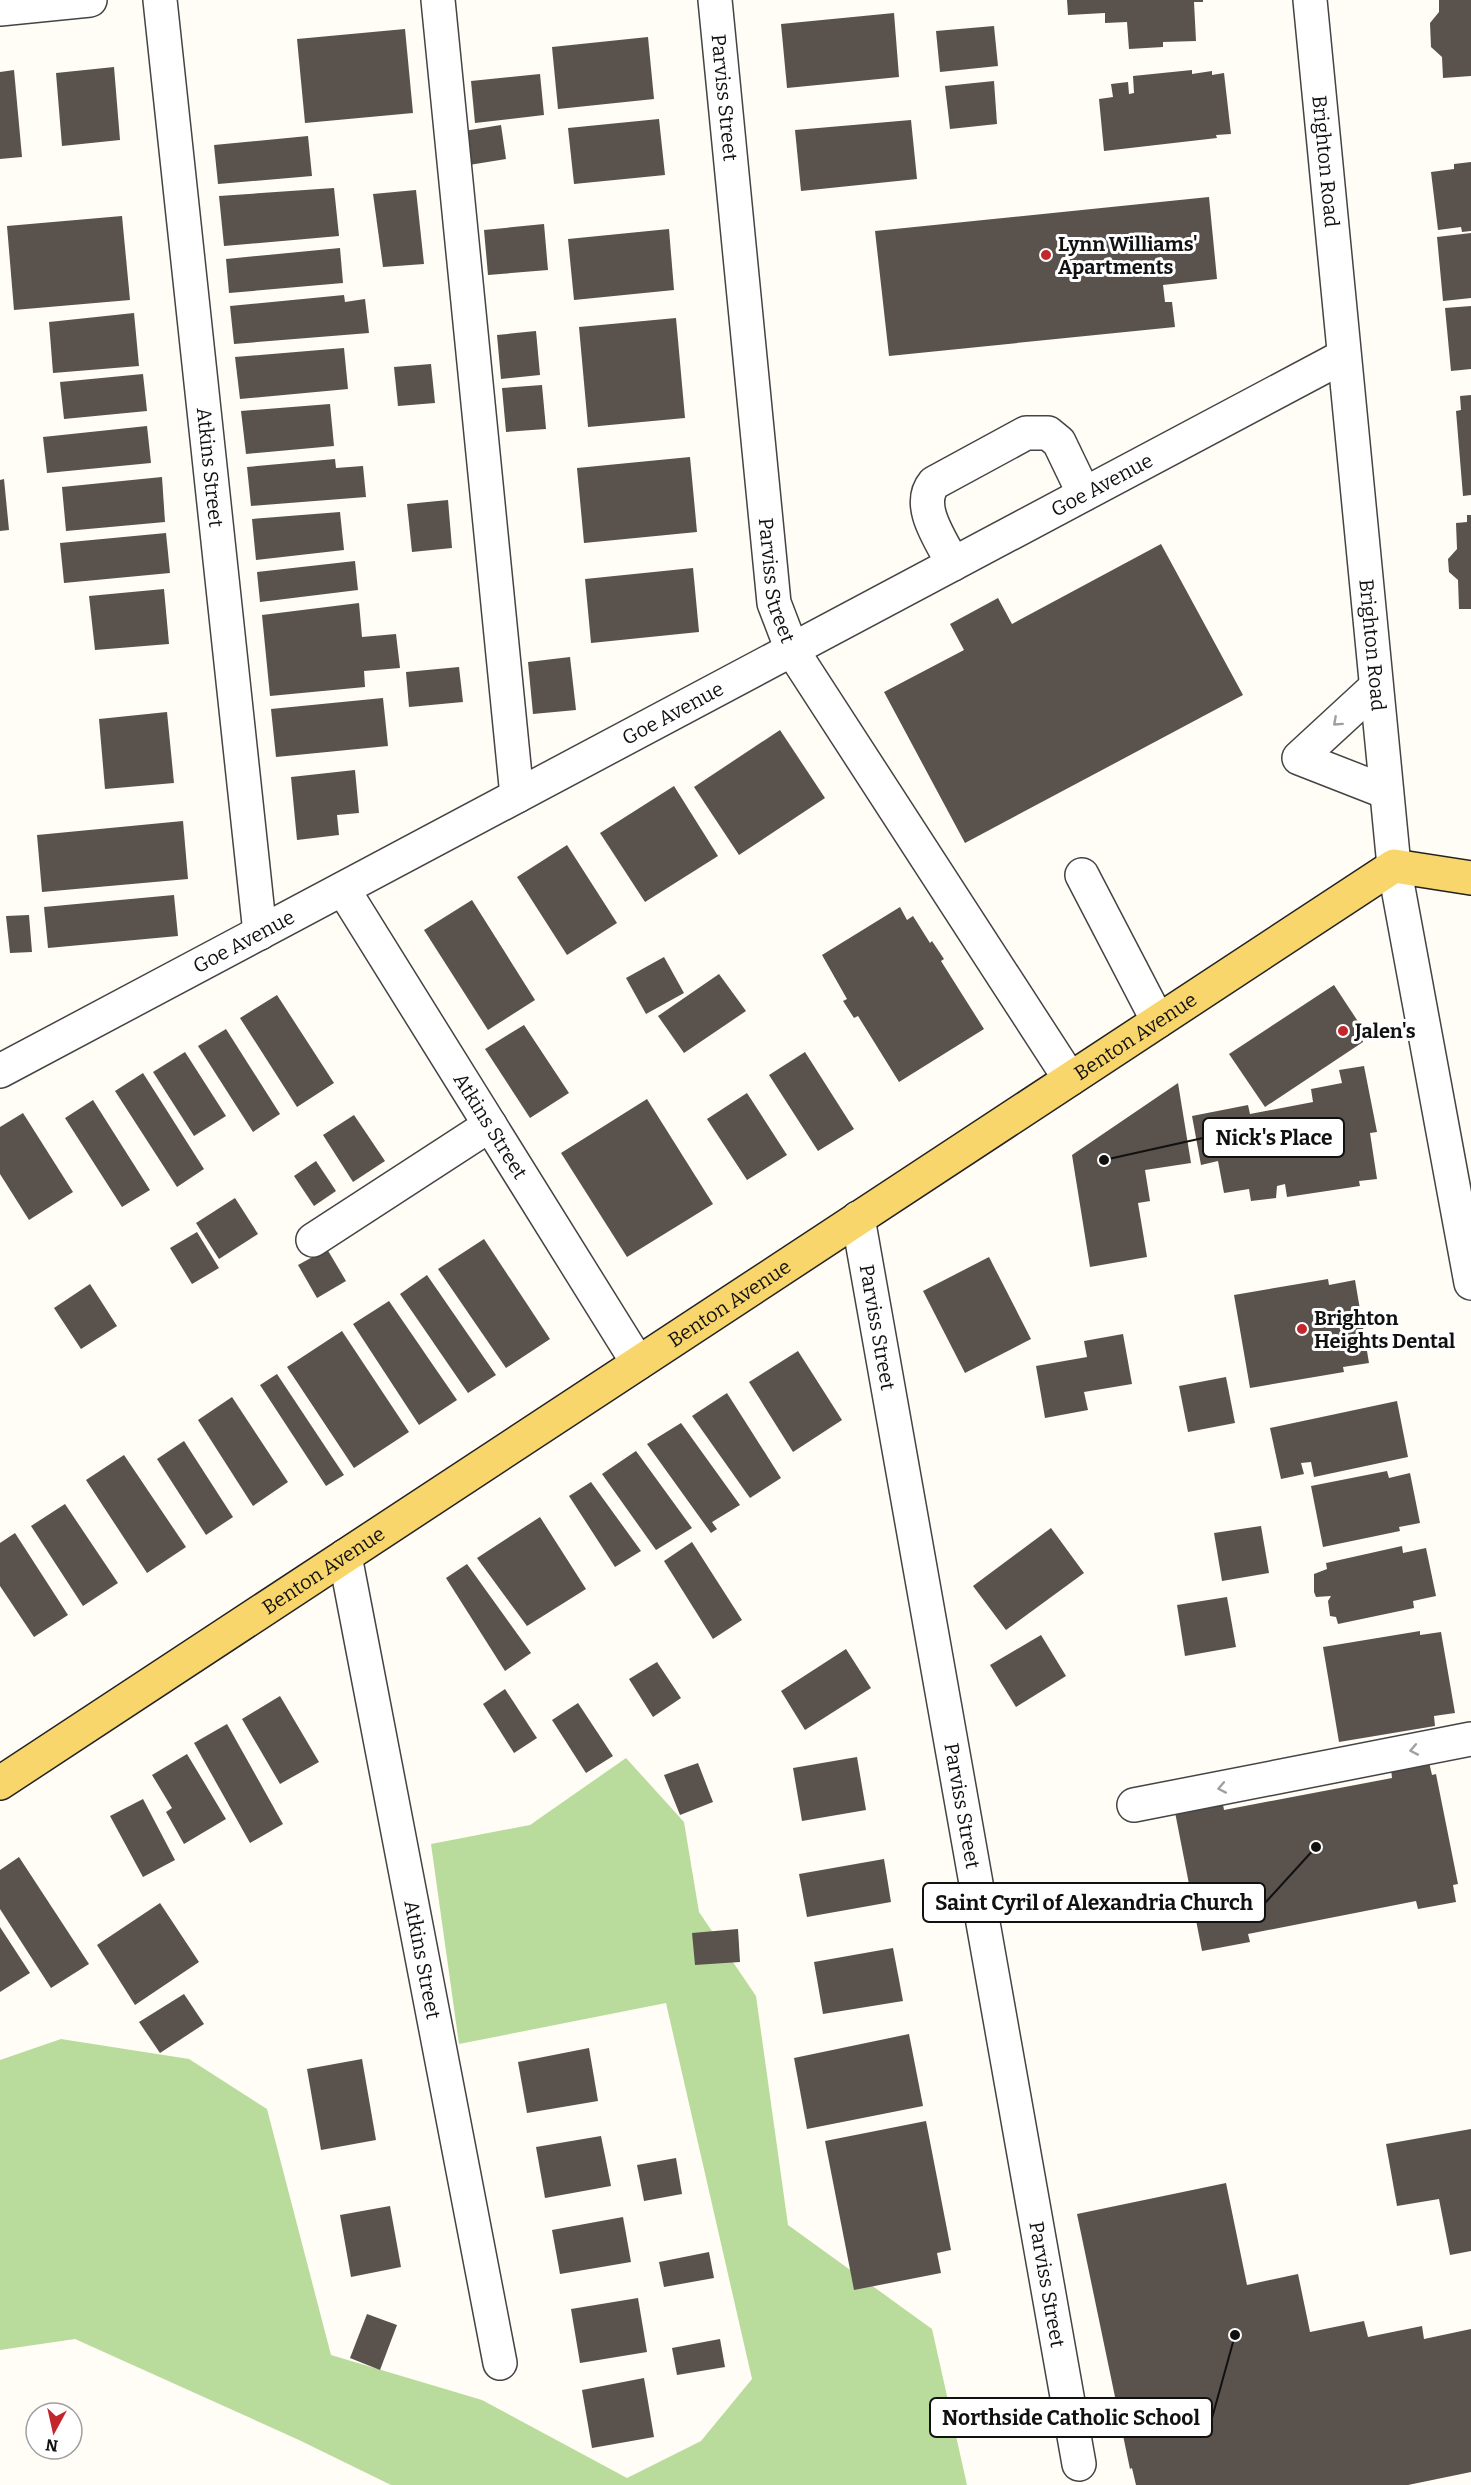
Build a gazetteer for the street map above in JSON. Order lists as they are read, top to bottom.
{
  "streets": {
    "main road": ["Benton Avenue"],
    "street": [
      "Parviss Street",
      "Brighton Road",
      "Atkins Street",
      "Goe Avenue"
    ]
  },
  "crossings": [
    ["Parviss Street", "Goe Avenue"],
    ["Parviss Street", "Benton Avenue"],
    ["Brighton Road", "Goe Avenue"],
    ["Brighton Road", "Benton Avenue"],
    ["Atkins Street", "Goe Avenue"],
    ["Atkins Street", "Benton Avenue"]
  ],
  "places": [
    "Lynn Williams' Apartments",
    "Jalen's",
    "Nick's Place",
    "Brighton Heights Dental",
    "Saint Cyril of Alexandria Church",
    "Northside Catholic School"
  ],
  "north": "bottom"
}
